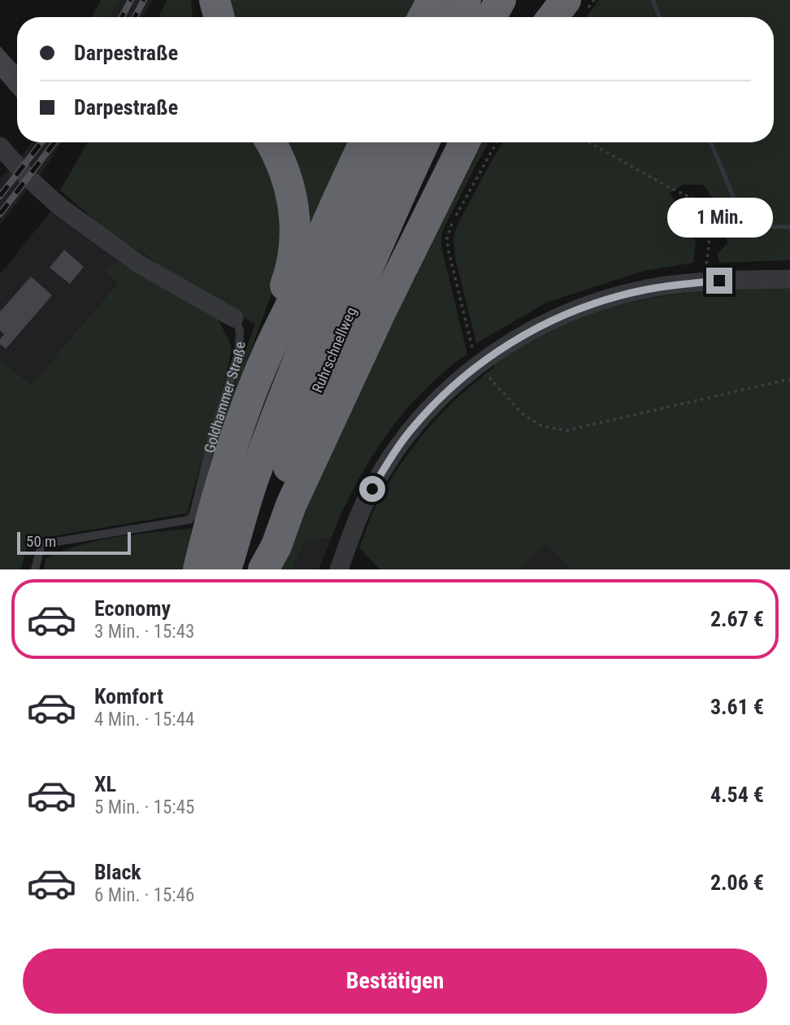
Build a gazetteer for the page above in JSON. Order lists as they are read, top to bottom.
{
  "streets": {
    "highway": ["Ruhrschnellweg"],
    "street": ["Goldhammer Straße"]
  },
  "scale_bar": "50 m",
  "page": {
    "banner": ["Darpestraße", "Darpestraße"],
    "bubble": "1 Min.",
    "scale": "50 m",
    "list": [
      {
        "name": "Economy",
        "note": "3 Min. · 15:43",
        "value": "2.67 €"
      },
      {
        "name": "Komfort",
        "note": "4 Min. · 15:44",
        "value": "3.61 €"
      },
      {
        "name": "XL",
        "note": "5 Min. · 15:45",
        "value": "4.54 €"
      },
      {
        "name": "Black",
        "note": "6 Min. · 15:46",
        "value": "2.06 €"
      }
    ],
    "buttons": "Bestätigen"
  }
}
